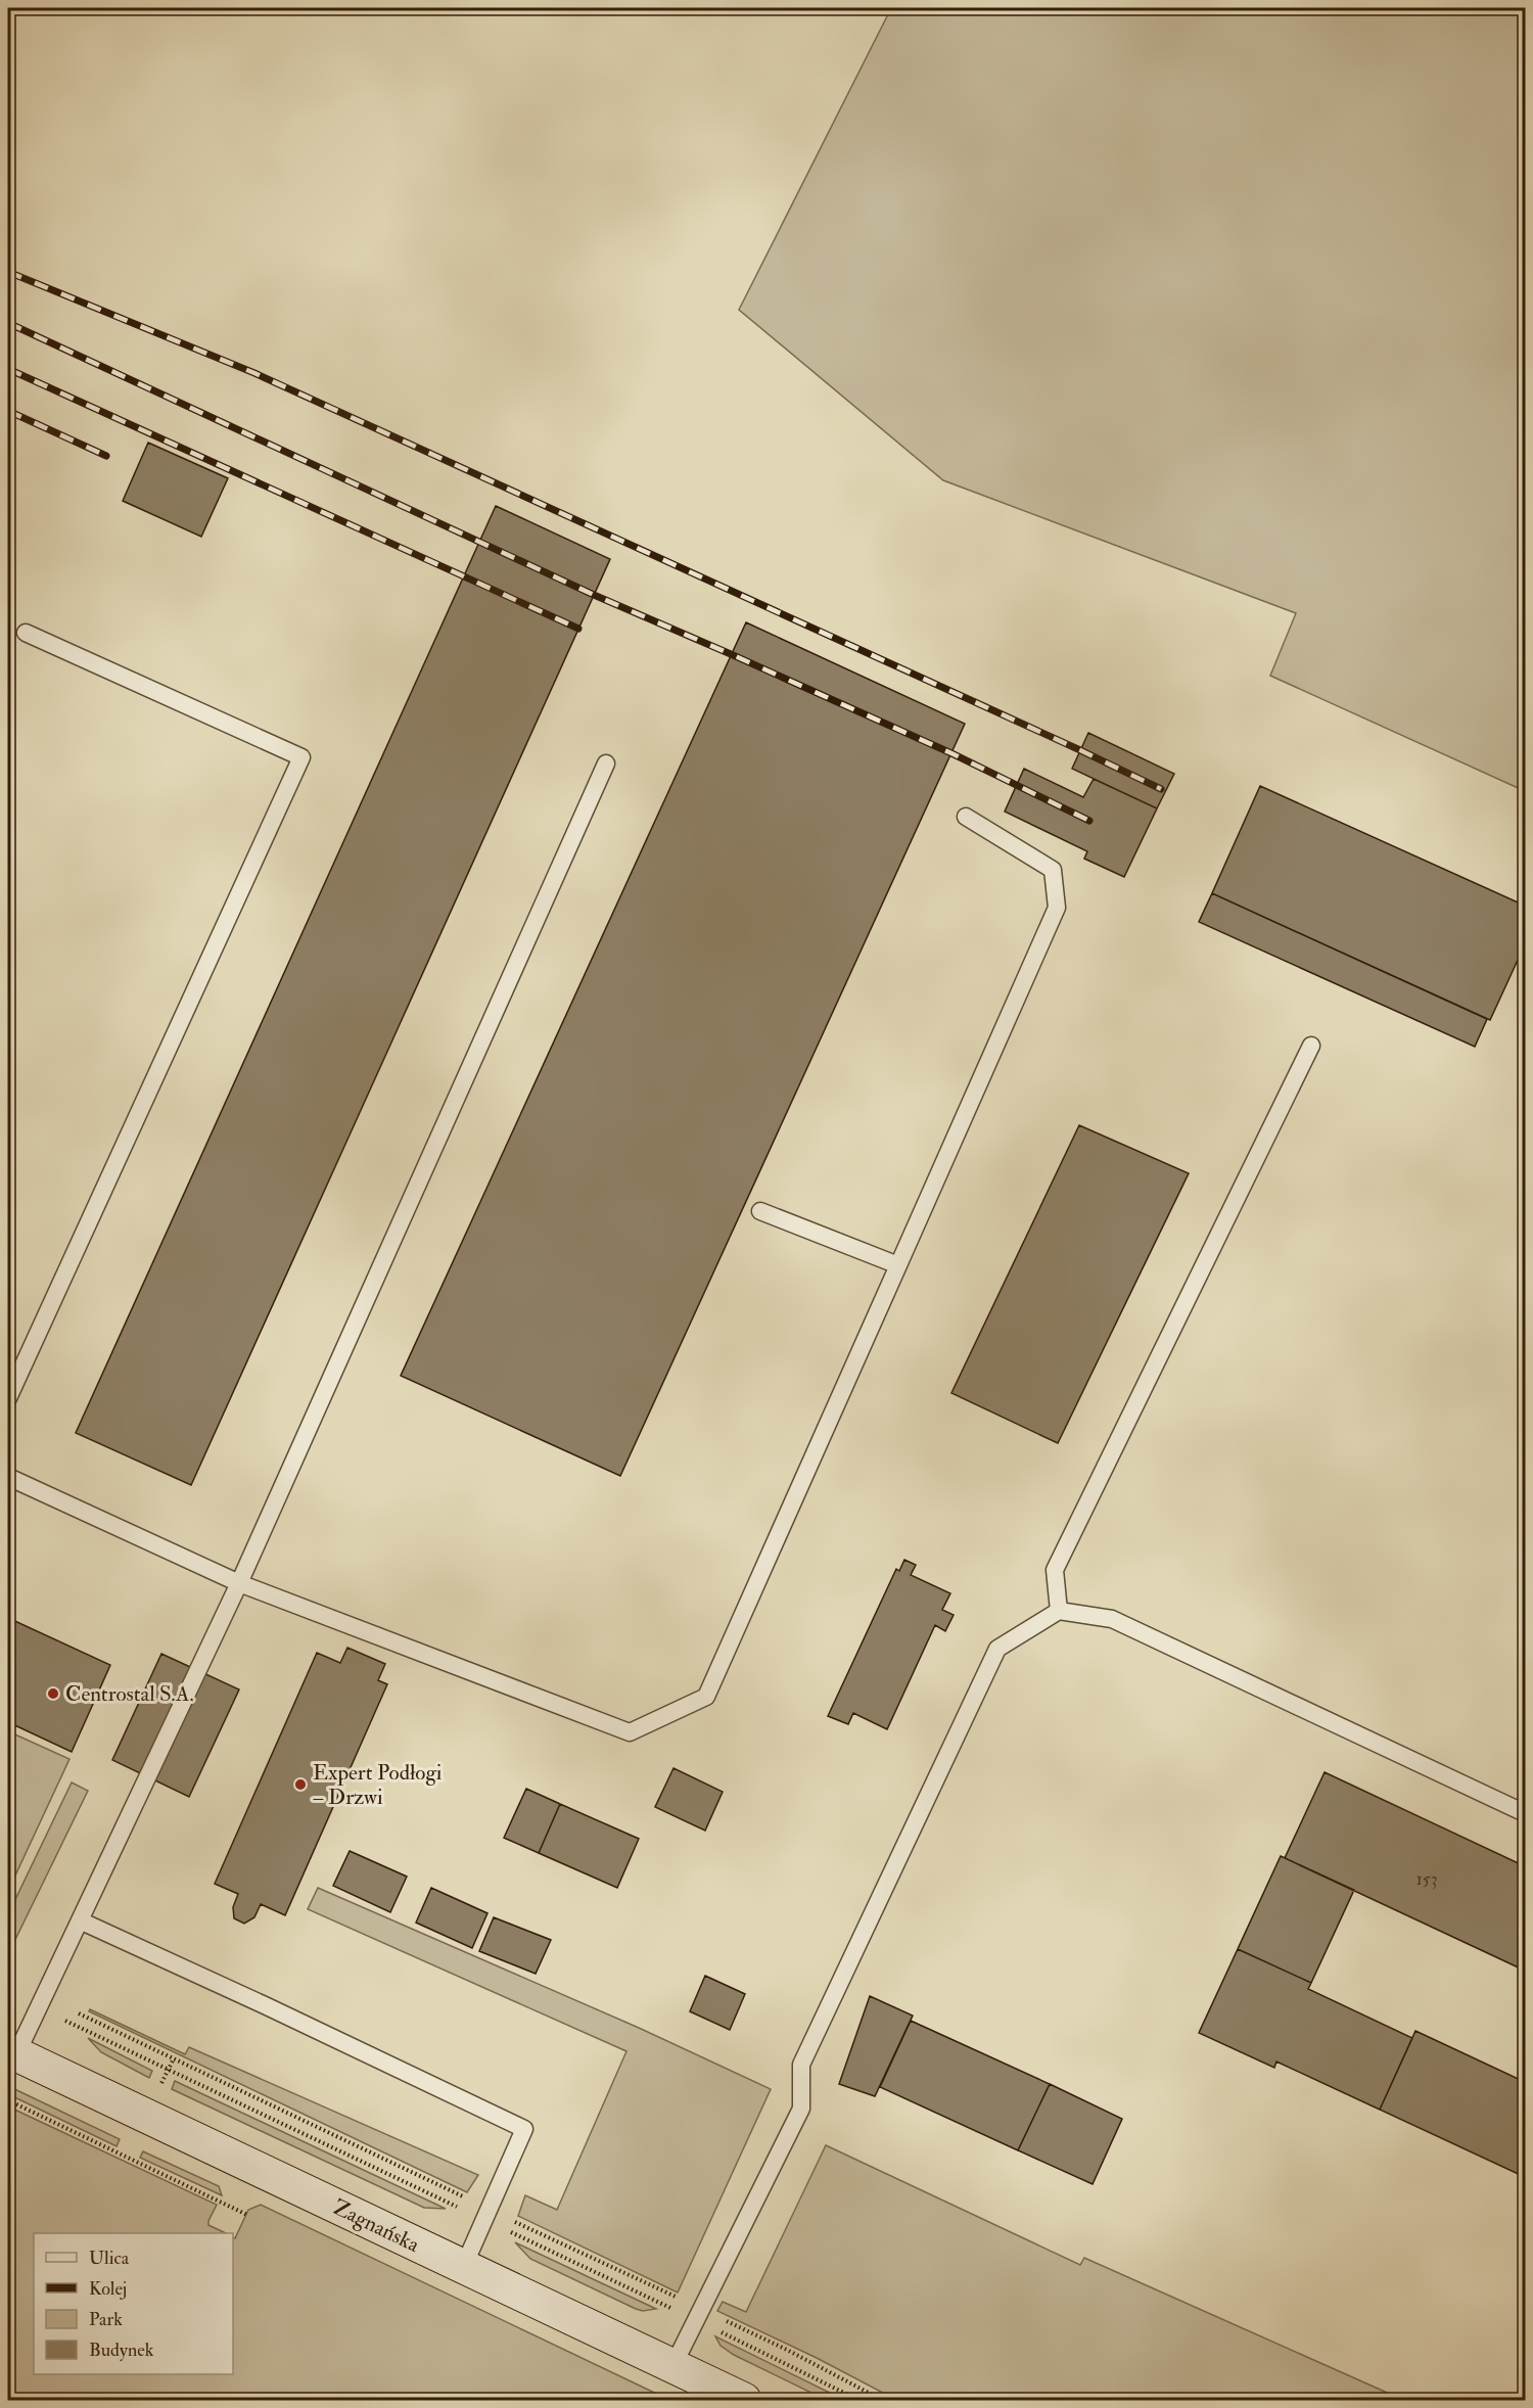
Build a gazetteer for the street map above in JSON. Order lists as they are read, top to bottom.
{
  "streets": {
    "street": ["Zagnańska"]
  },
  "places": ["Centrostal S.A.", "Expert Podłogi – Drzwi"],
  "house_numbers": ["153"],
  "legend": [
    "Ulica",
    "Kolej",
    "Park",
    "Budynek"
  ]
}
